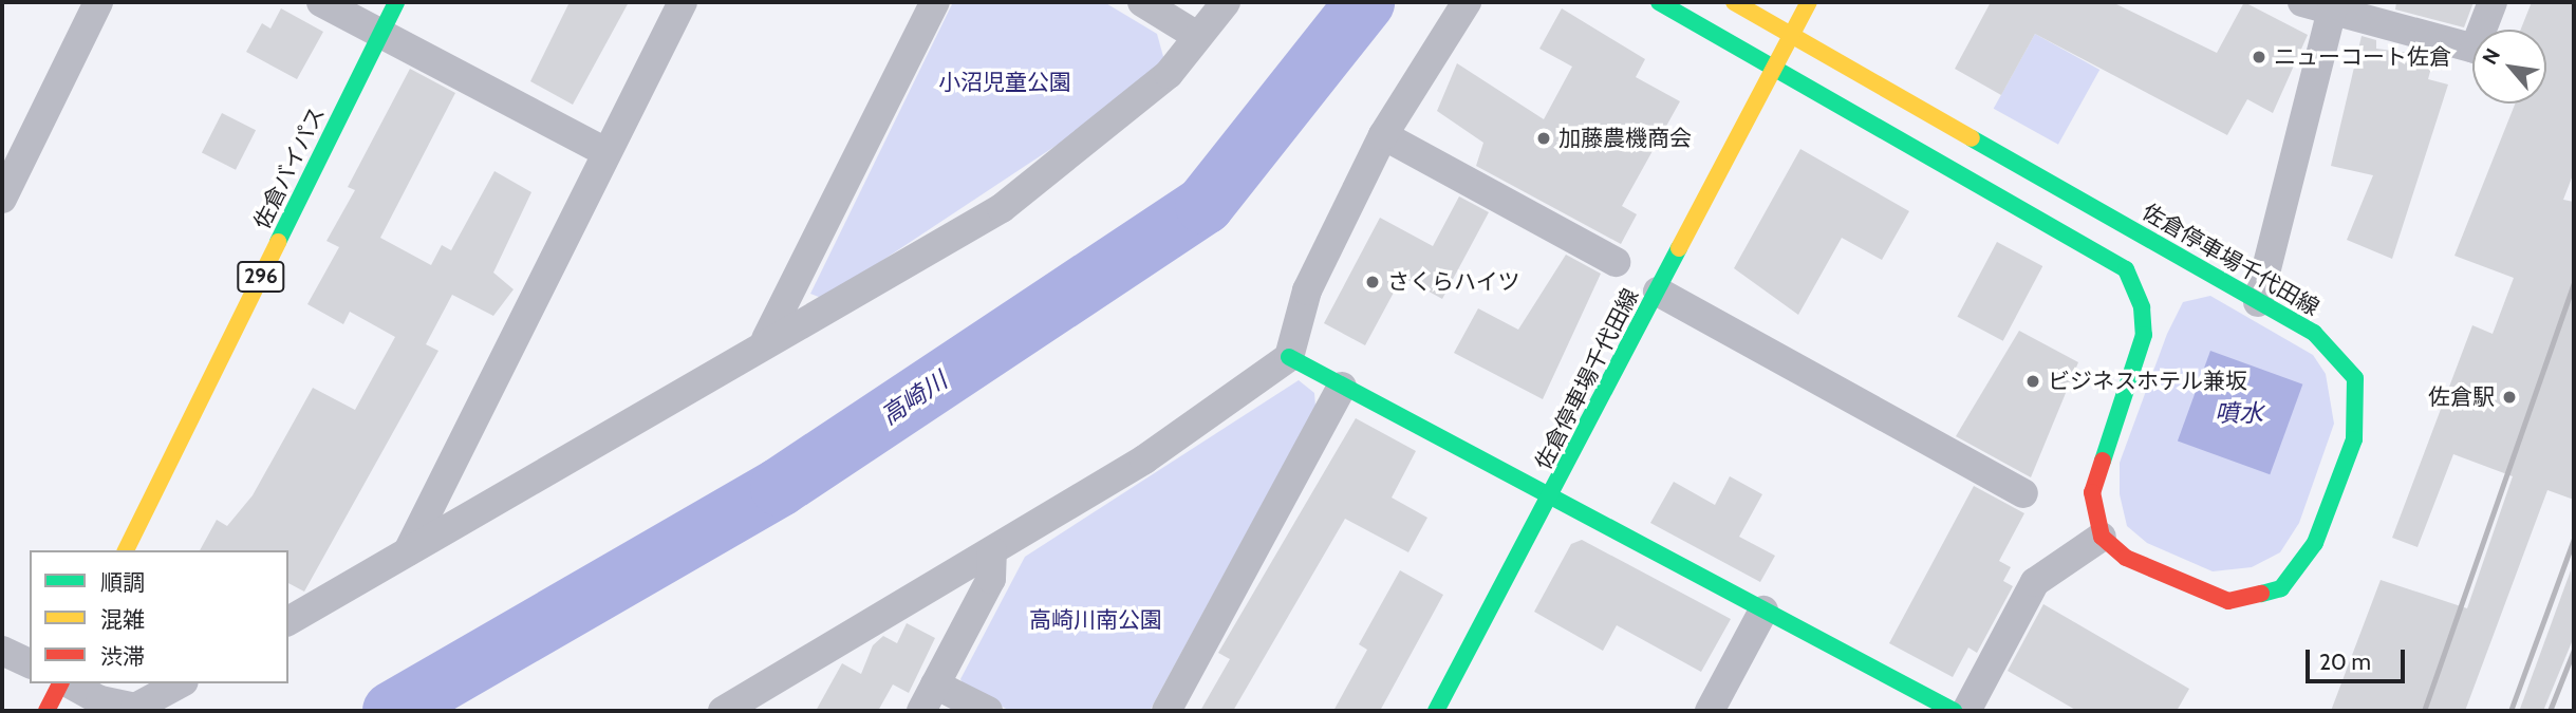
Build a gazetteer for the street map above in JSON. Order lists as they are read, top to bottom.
{
  "streets": {
    "main road": ["佐倉バイパス", "佐倉停車場千代田線", "296"]
  },
  "water": ["高崎川", "噴水"],
  "parks": ["小沼児童公園", "高崎川南公園"],
  "places": [
    "ニューコート佐倉",
    "加藤農機商会",
    "さくらハイツ",
    "ビジネスホテル兼坂",
    "佐倉駅"
  ],
  "legend": ["順調", "混雑", "渋滞"],
  "scale_bar": "20 m",
  "north": "top left"
}
